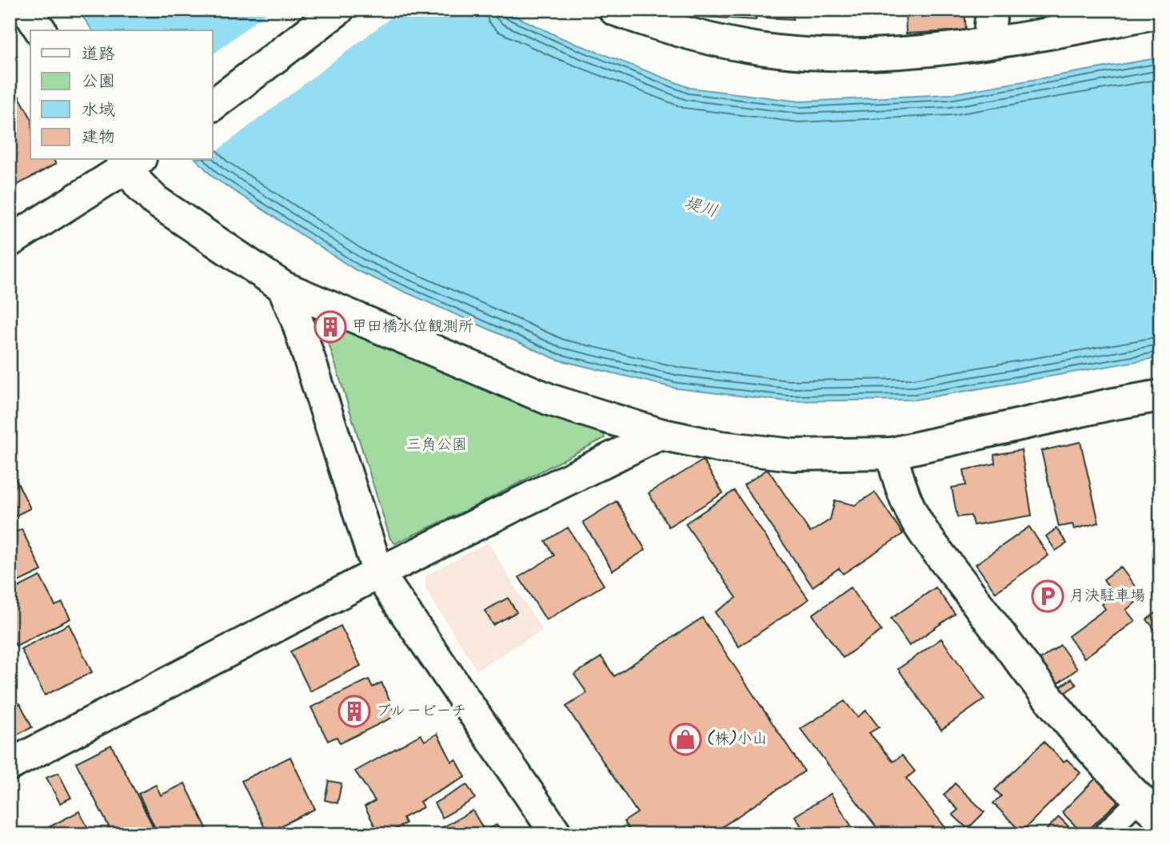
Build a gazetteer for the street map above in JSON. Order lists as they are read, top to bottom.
{
  "water": ["堤川"],
  "parks": ["三角公園"],
  "places": {
    "building": ["甲田橋水位観測所", "ブルービーチ"],
    "parking": ["月決駐車場"],
    "shop": ["(株)小山"]
  },
  "legend": [
    "道路",
    "公園",
    "水域",
    "建物"
  ]
}
